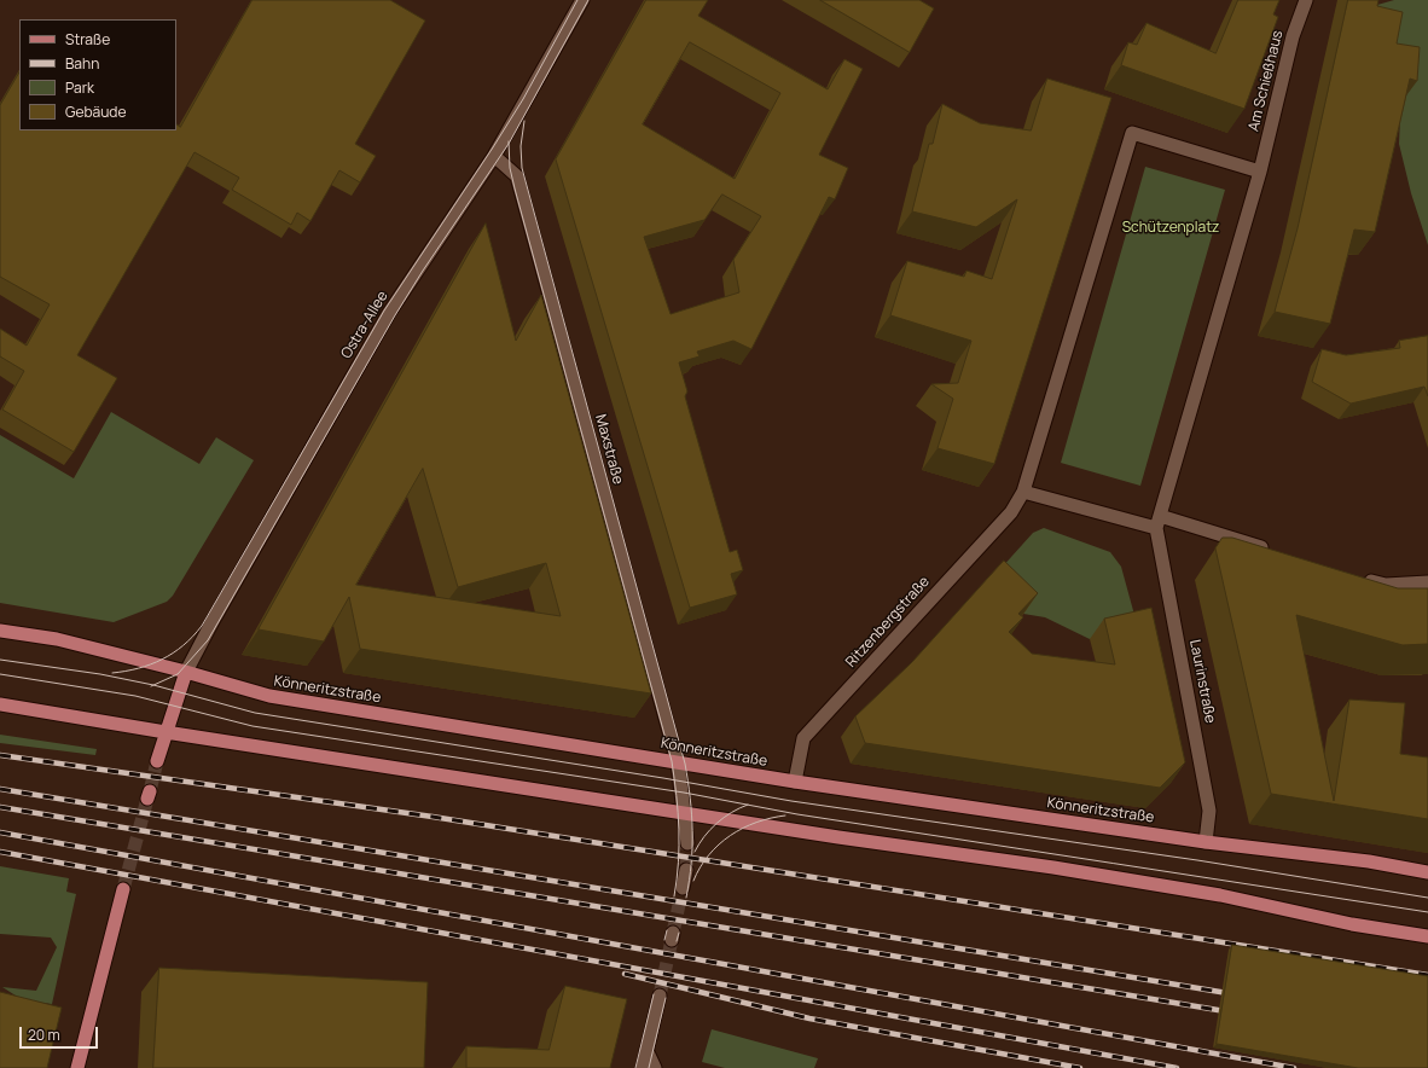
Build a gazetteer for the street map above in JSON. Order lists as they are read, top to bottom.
{
  "streets": {
    "main road": ["Könneritzstraße"],
    "street": [
      "Am Schießhaus",
      "Ostra-Allee",
      "Maxstraße",
      "Ritzenbergstraße",
      "Laurinstraße"
    ]
  },
  "crossings": [
    ["Ostra-Allee", "Maxstraße"],
    ["Ostra-Allee", "Könneritzstraße"],
    ["Maxstraße", "Könneritzstraße"],
    ["Ritzenbergstraße", "Könneritzstraße"],
    ["Laurinstraße", "Könneritzstraße"]
  ],
  "parks": ["Schützenplatz"],
  "legend": [
    "Straße",
    "Bahn",
    "Park",
    "Gebäude"
  ],
  "scale_bar": "20 m"
}
